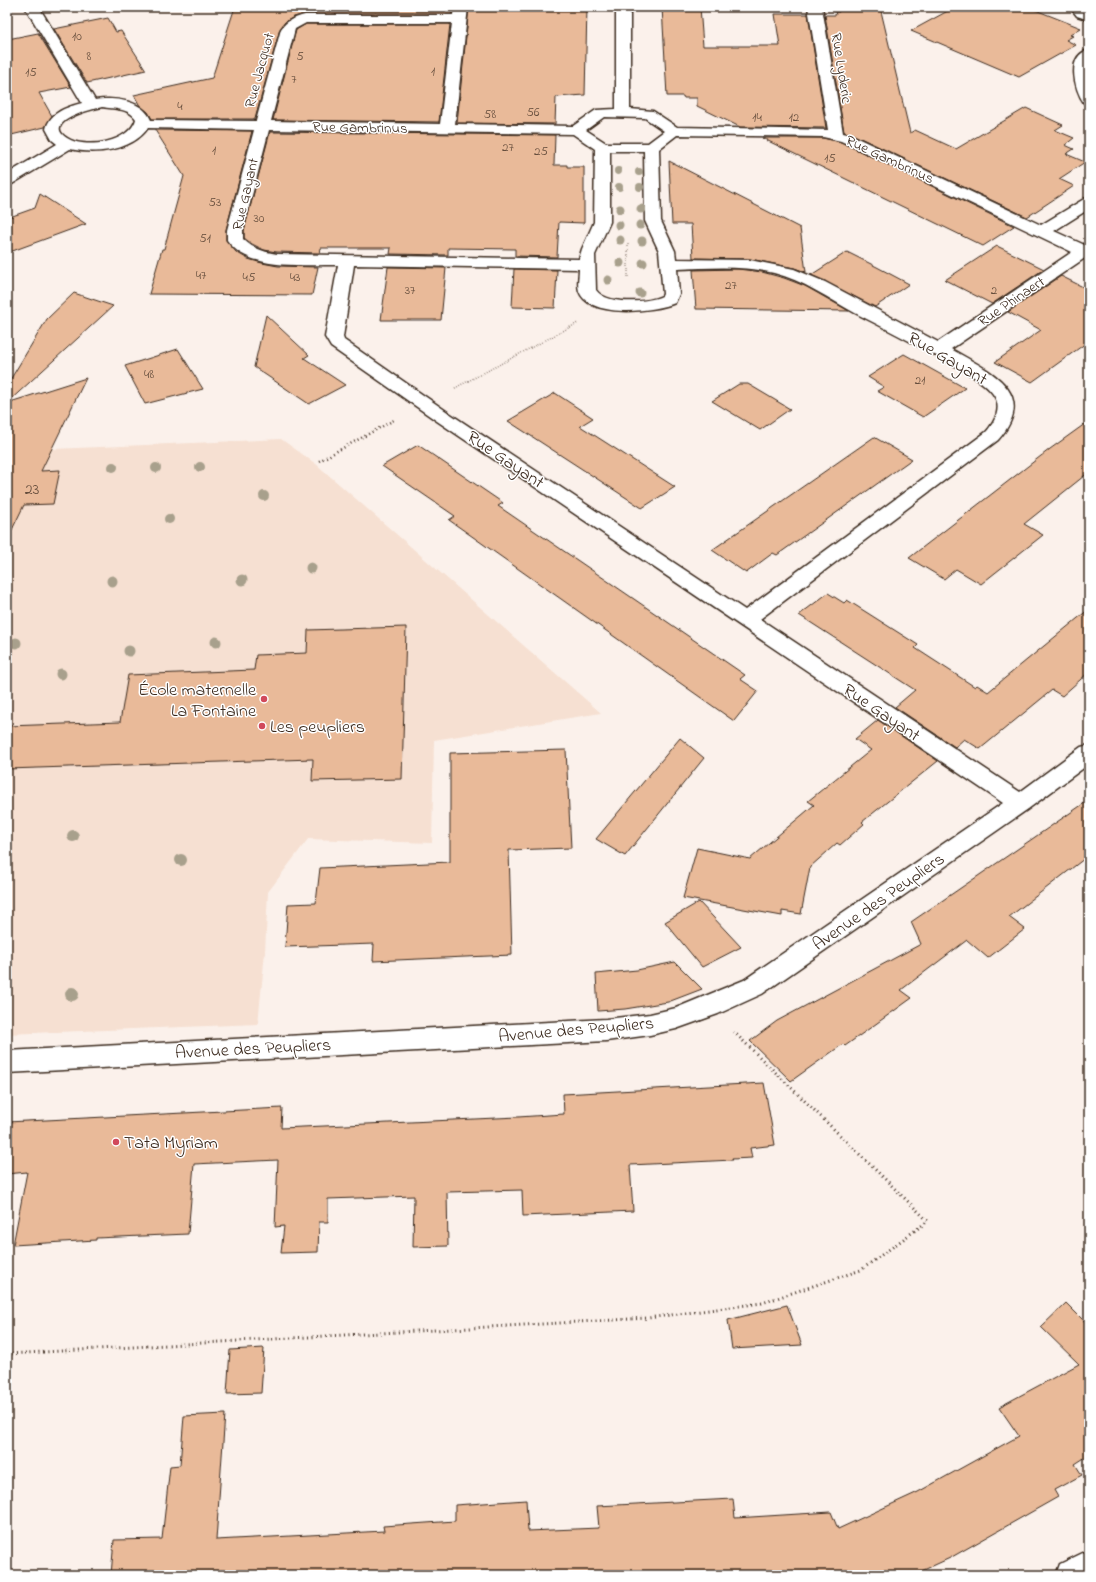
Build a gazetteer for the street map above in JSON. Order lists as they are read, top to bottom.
{
  "streets": {
    "street": [
      "Rue Lyderic",
      "Rue Jacquot",
      "Rue Gambrinus",
      "Rue Gayant",
      "Rue Phinaert",
      "Avenue des Peupliers"
    ]
  },
  "crossings": [
    ["Rue Lyderic", "Rue Gambrinus"],
    ["Rue Jacquot", "Rue Gambrinus"],
    ["Rue Jacquot", "Rue Gayant"],
    ["Rue Gambrinus", "Rue Gayant"],
    ["Rue Gambrinus", "Rue Phinaert"],
    ["Rue Gayant", "Rue Phinaert"],
    ["Rue Gayant", "Avenue des Peupliers"]
  ],
  "places": ["École maternelle La Fontaine", "Les peupliers", "Tata Myriam"],
  "house_numbers": [
    "10",
    "8",
    "5",
    "1",
    "15",
    "7",
    "4",
    "56",
    "58",
    "14",
    "12",
    "27",
    "1",
    "25",
    "15",
    "53",
    "30",
    "51",
    "47",
    "45",
    "43",
    "27",
    "37",
    "2",
    "48",
    "21",
    "23"
  ]
}
